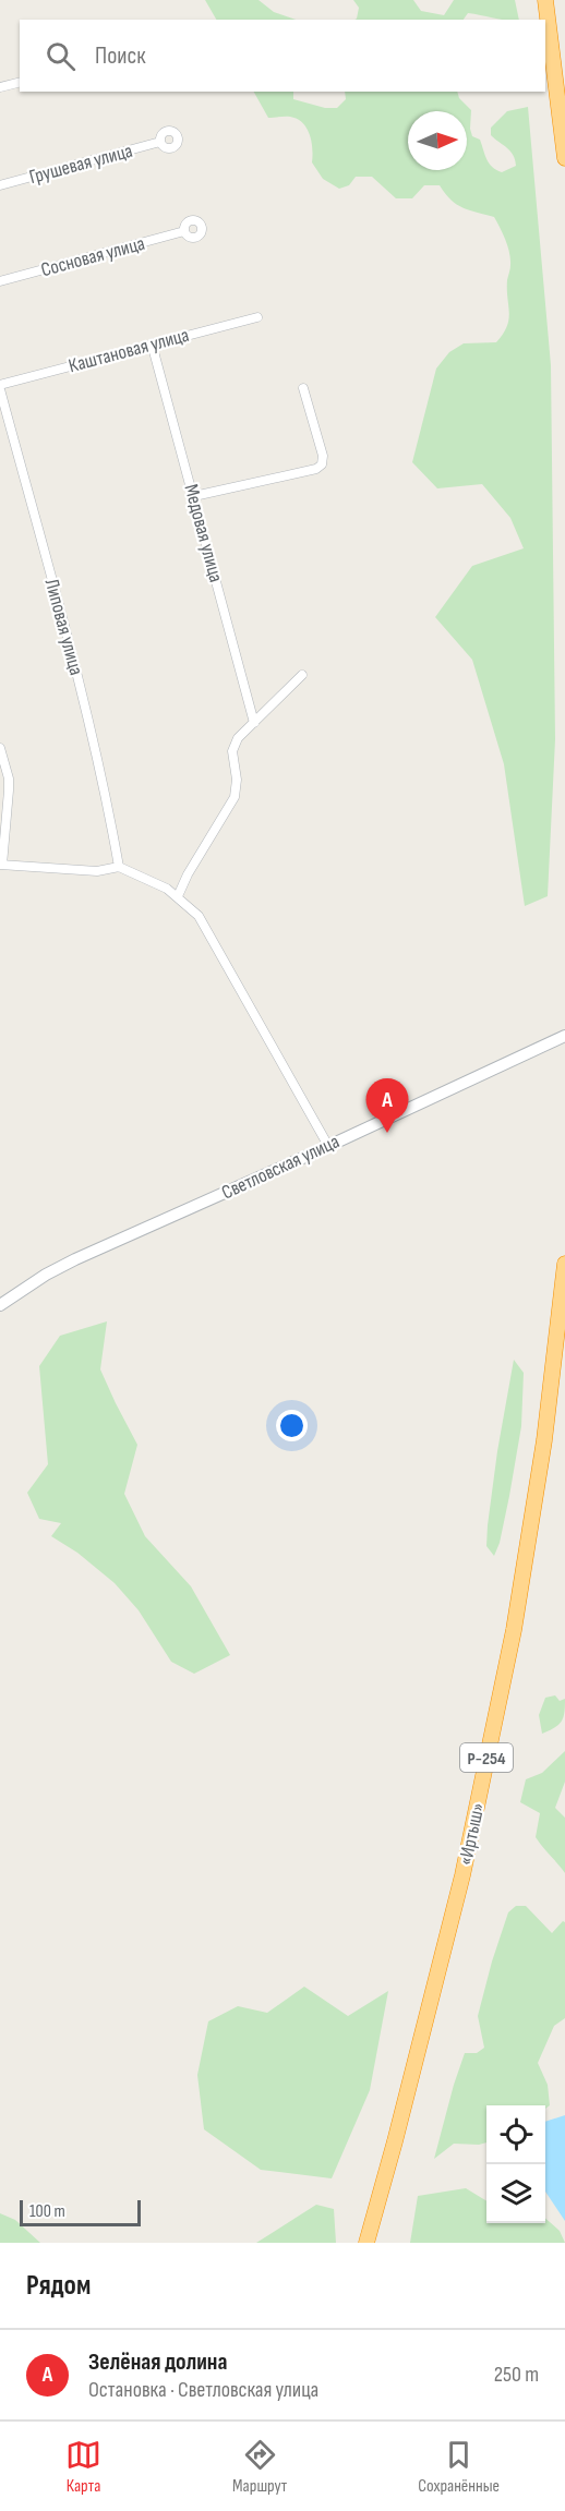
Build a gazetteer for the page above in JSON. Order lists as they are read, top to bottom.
{
  "streets": {
    "highway": ["Р-254", "«Иртыш»"],
    "street": [
      "Грушевая улица",
      "Сосновая улица",
      "Каштановая улица",
      "Медовая улица",
      "Липовая улица",
      "Светловская улица"
    ]
  },
  "crossings": [
    ["Каштановая улица", "Медовая улица"],
    ["Каштановая улица", "Липовая улица"]
  ],
  "scale_bar": "100 m",
  "north": "right",
  "page": {
    "search": "Поиск",
    "pins": "A",
    "scale": "100 m",
    "heading": "Рядом",
    "list": [
      {
        "mark": "A",
        "name": "Зелёная долина",
        "note": "Остановка · Светловская улица",
        "value": "250 m"
      }
    ],
    "nav": ["Карта", "Маршрут", "Сохранённые"]
  }
}
